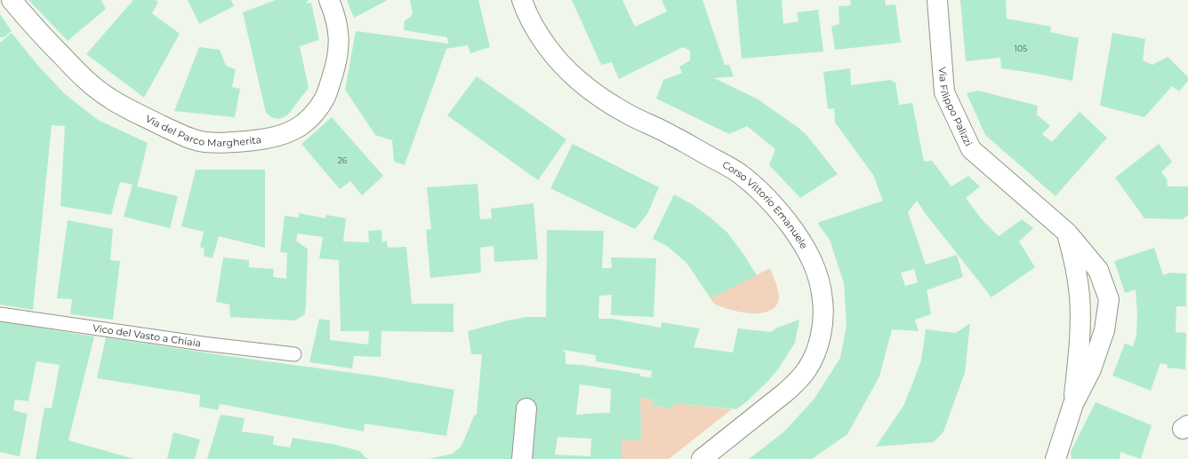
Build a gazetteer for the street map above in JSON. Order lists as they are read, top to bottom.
{
  "streets": {
    "street": ["Via Filippo Palizzi", "Via del Parco Margherita", "Corso Vittorio Emanuele"],
    "lane": ["Vico del Vasto a Chiaia"]
  },
  "house_numbers": ["105", "26"]
}
